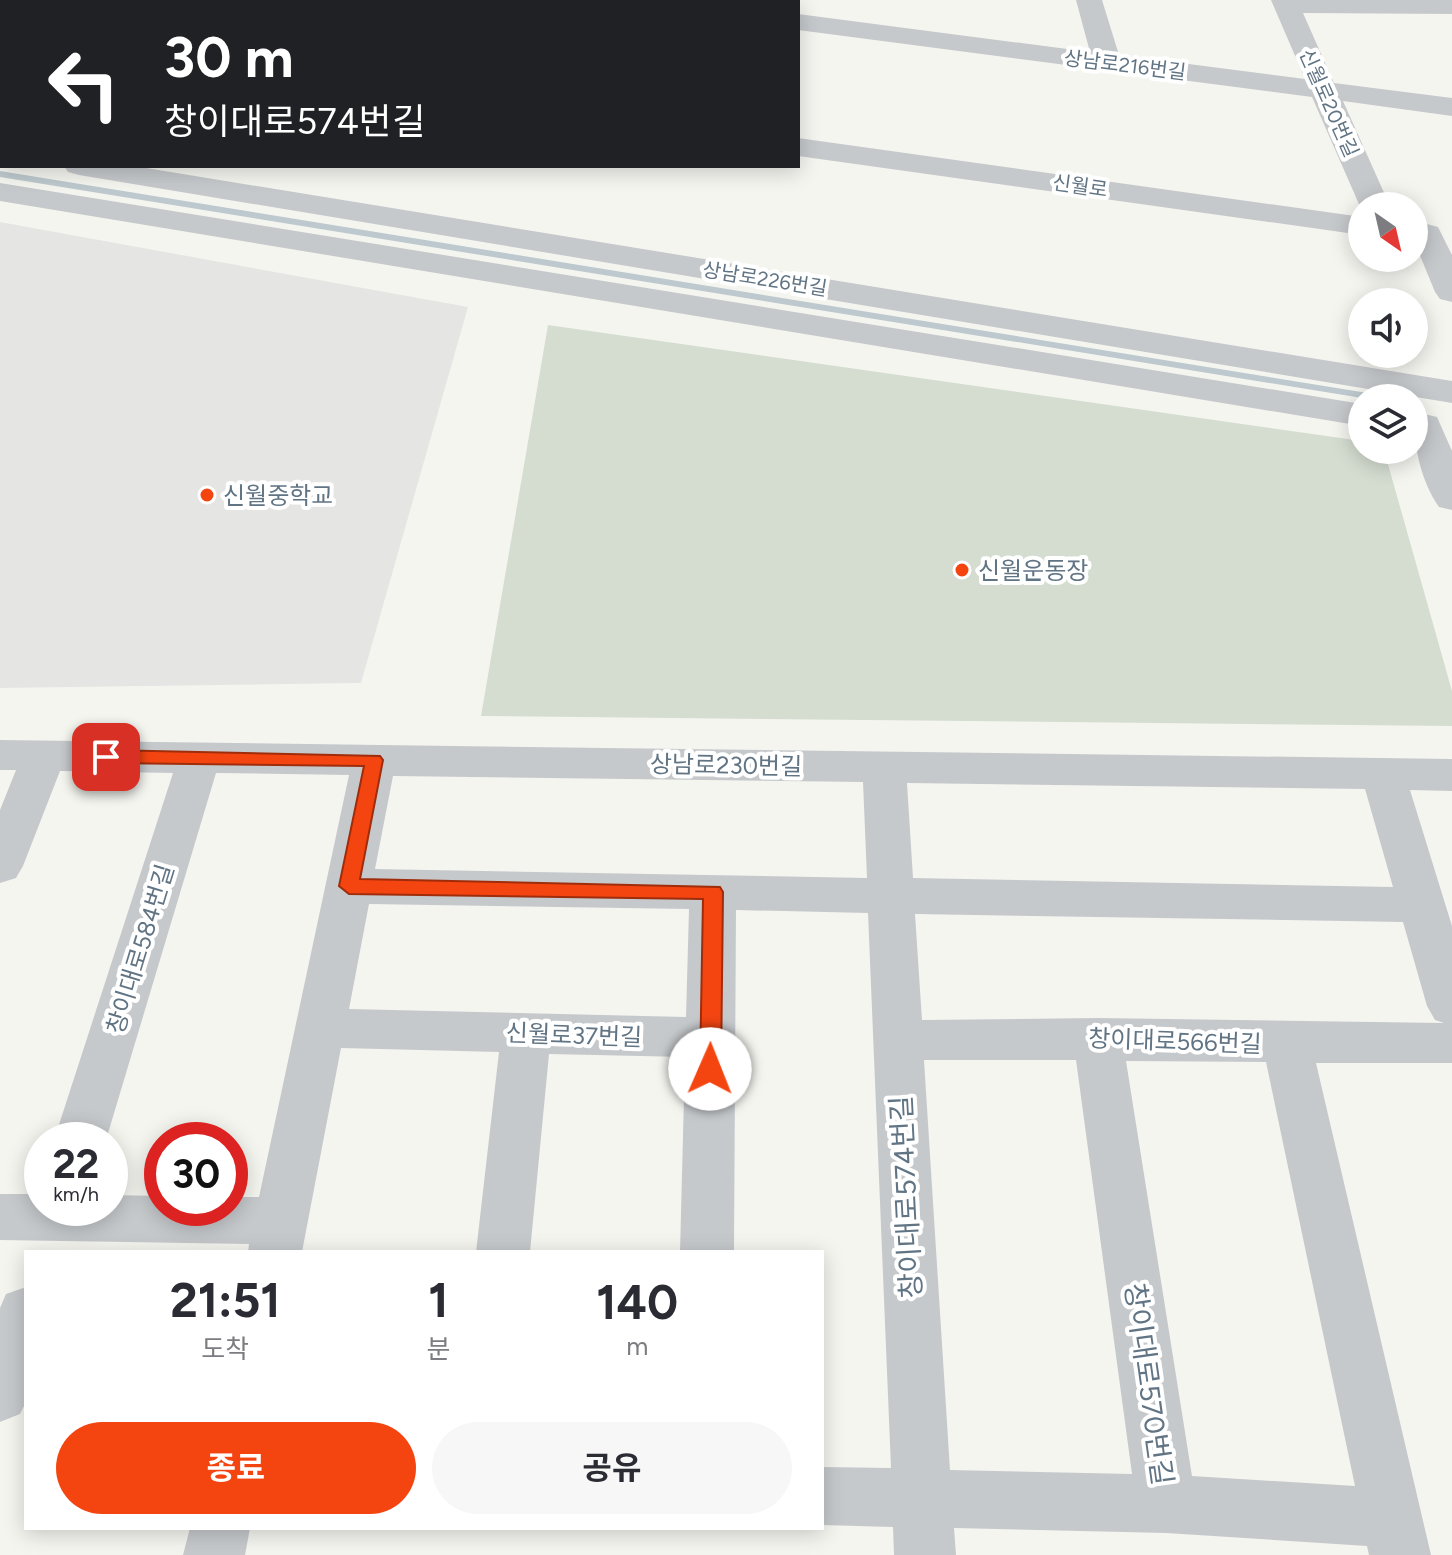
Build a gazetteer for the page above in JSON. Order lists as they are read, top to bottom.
{
  "streets": {
    "street": [
      "상남로216번길",
      "신월로20번길",
      "신월로",
      "상남로226번길",
      "상남로230번길",
      "창이대로584번길",
      "신월로37번길",
      "창이대로566번길",
      "창이대로574번길",
      "창이대로570번길"
    ]
  },
  "crossings": [
    ["상남로216번길", "신월로20번길"],
    ["상남로230번길", "창이대로584번길"],
    ["상남로230번길", "창이대로574번길"],
    ["창이대로566번길", "창이대로574번길"],
    ["창이대로566번길", "창이대로570번길"]
  ],
  "places": ["신월중학교", "신월운동장"],
  "north": "bottom right",
  "page": {
    "turn": ["30 m", "창이대로574번길"],
    "speed": "22 km/h",
    "limit": "30",
    "eta": [
      "21:51",
      "도착",
      "1",
      "분",
      "140",
      "m"
    ],
    "buttons": ["종료", "공유"]
  }
}
